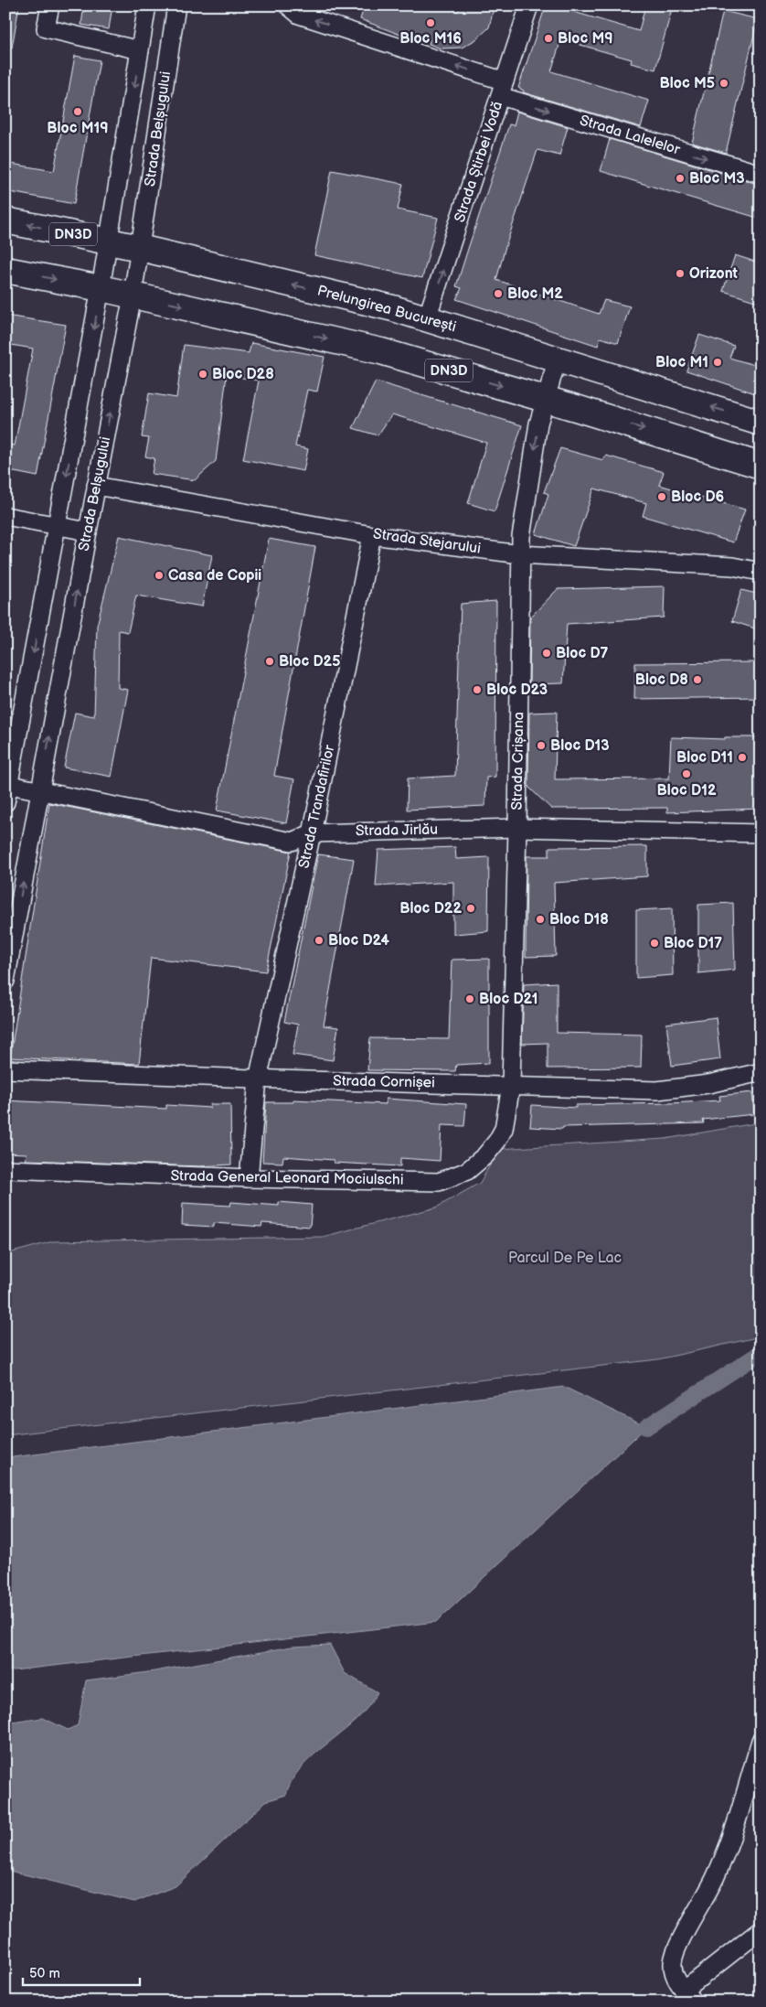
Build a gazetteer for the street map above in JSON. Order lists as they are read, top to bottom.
{
  "streets": {
    "main road": ["DN3D", "Prelungirea București"],
    "street": [
      "Strada Belșugului",
      "Strada Lalelelor",
      "Strada Știrbei Vodă",
      "Strada Stejarului",
      "Strada Crișana",
      "Strada Trandafirilor",
      "Strada Jirlău",
      "Strada Cornișei",
      "Strada General Leonard Mociulschi"
    ]
  },
  "crossings": [
    ["Strada Belșugului", "DN3D"],
    ["Strada Belșugului", "Prelungirea București"],
    ["Strada Belșugului", "Strada Stejarului"],
    ["Strada Belșugului", "Strada Jirlău"],
    ["Strada Lalelelor", "Strada Știrbei Vodă"],
    ["Strada Știrbei Vodă", "Prelungirea București"],
    ["DN3D", "Strada Crișana"],
    ["Prelungirea București", "Strada Crișana"],
    ["Strada Stejarului", "Strada Crișana"],
    ["Strada Stejarului", "Strada Trandafirilor"],
    ["Strada Crișana", "Strada Jirlău"],
    ["Strada Crișana", "Strada Cornișei"],
    ["Strada Crișana", "Strada General Leonard Mociulschi"],
    ["Strada Trandafirilor", "Strada Jirlău"],
    ["Strada Trandafirilor", "Strada Cornișei"],
    ["Strada Trandafirilor", "Strada General Leonard Mociulschi"],
    ["Strada Cornișei", "Strada General Leonard Mociulschi"]
  ],
  "one_way": ["Strada Știrbei Vodă"],
  "parks": ["Parcul De Pe Lac"],
  "places": [
    "Bloc M16",
    "Bloc M9",
    "Bloc M5",
    "Bloc M19",
    "Bloc M3",
    "Orizont",
    "Bloc M2",
    "Bloc M1",
    "Bloc D28",
    "Bloc D6",
    "Casa de Copii",
    "Bloc D7",
    "Bloc D25",
    "Bloc D8",
    "Bloc D23",
    "Bloc D13",
    "Bloc D11",
    "Bloc D12",
    "Bloc D22",
    "Bloc D18",
    "Bloc D24",
    "Bloc D17",
    "Bloc D21"
  ],
  "scale_bar": "50 m"
}
